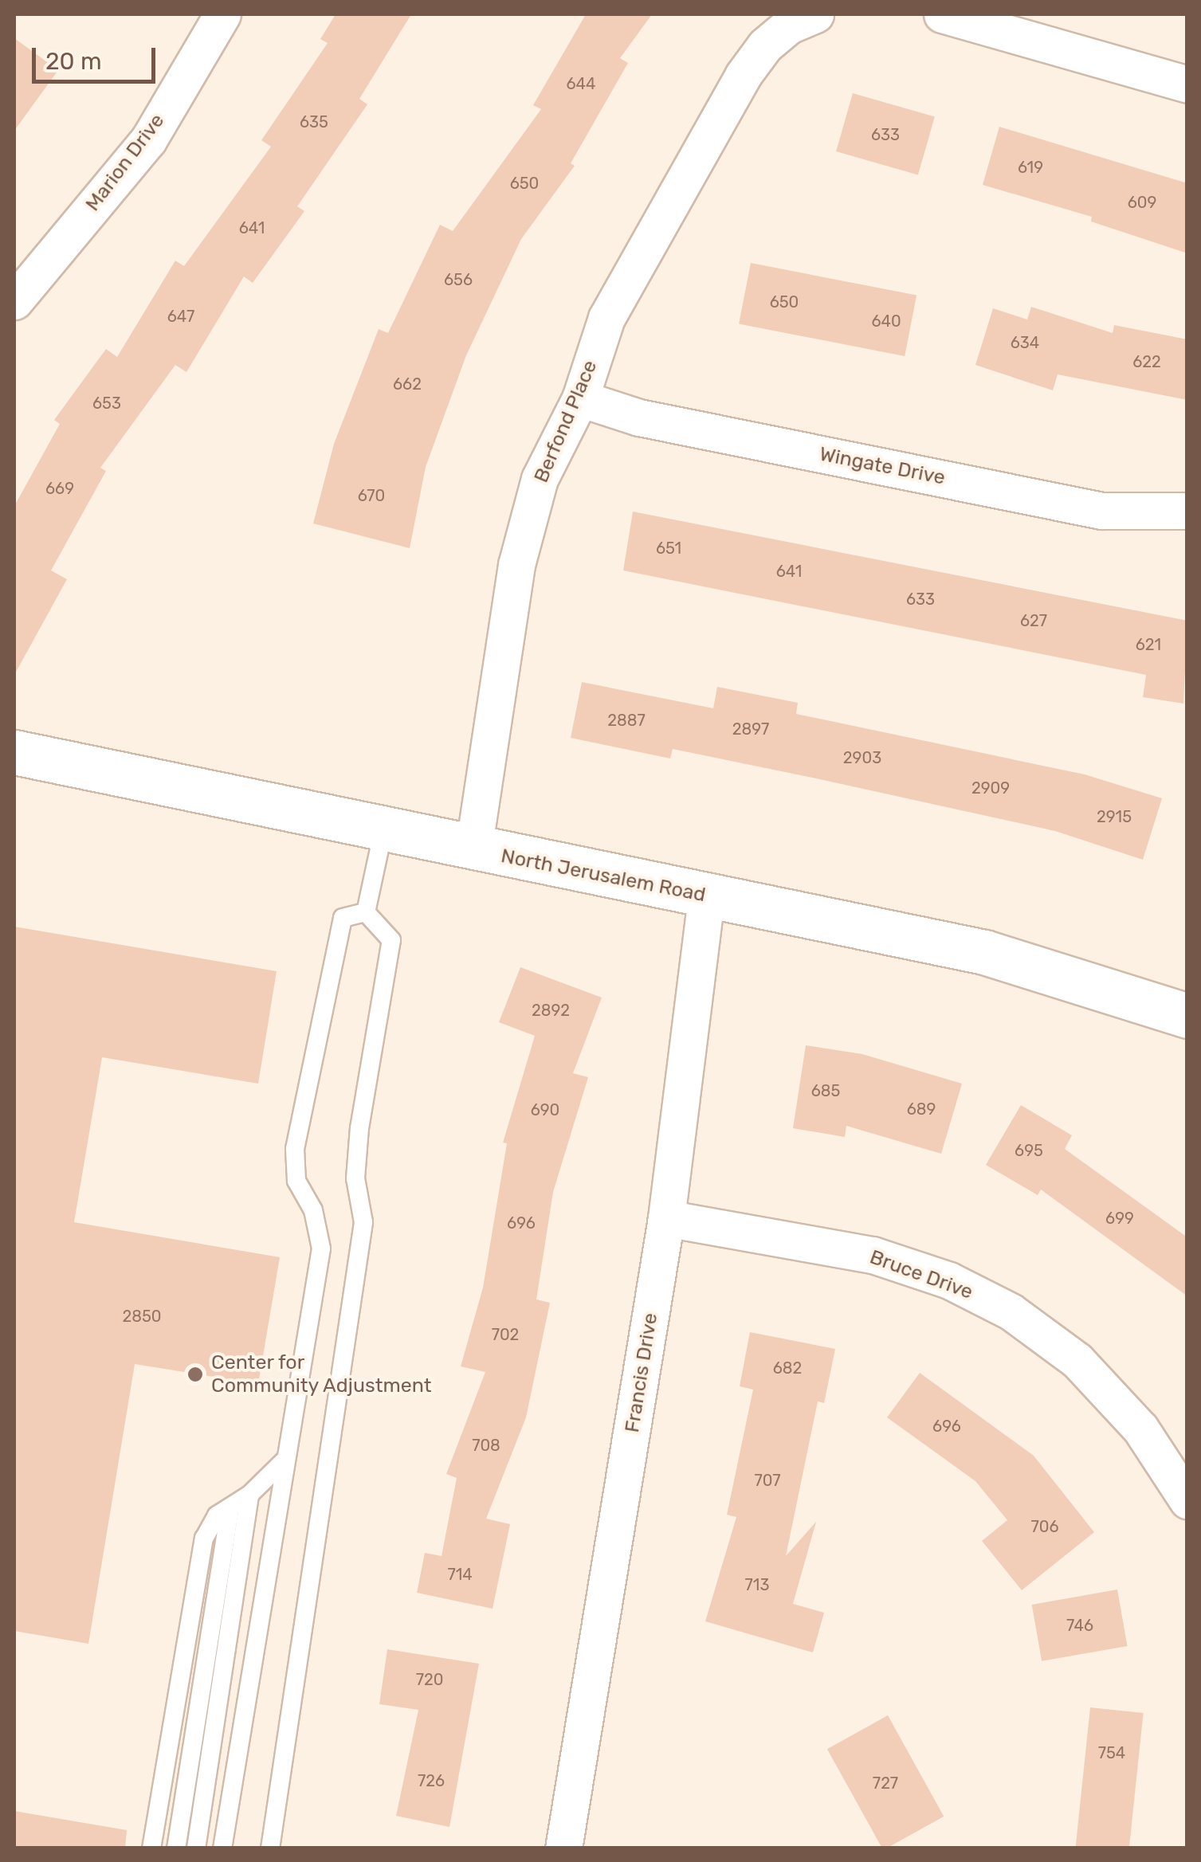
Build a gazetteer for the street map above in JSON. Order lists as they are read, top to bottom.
{
  "streets": {
    "main road": ["North Jerusalem Road"],
    "street": [
      "Marion Drive",
      "Berfond Place",
      "Wingate Drive",
      "Bruce Drive",
      "Francis Drive"
    ]
  },
  "crossings": [
    ["Berfond Place", "Wingate Drive"],
    ["Berfond Place", "North Jerusalem Road"],
    ["North Jerusalem Road", "Francis Drive"],
    ["Bruce Drive", "Francis Drive"]
  ],
  "places": ["Center for Community Adjustment"],
  "house_numbers": [
    "644",
    "635",
    "633",
    "619",
    "650",
    "609",
    "641",
    "656",
    "650",
    "647",
    "640",
    "634",
    "622",
    "662",
    "653",
    "669",
    "670",
    "651",
    "641",
    "633",
    "627",
    "621",
    "2887",
    "2897",
    "2903",
    "2909",
    "2915",
    "2892",
    "685",
    "689",
    "690",
    "695",
    "699",
    "696",
    "2850",
    "702",
    "682",
    "696",
    "708",
    "707",
    "706",
    "714",
    "713",
    "746",
    "720",
    "754",
    "726",
    "727"
  ],
  "scale_bar": "20 m"
}
